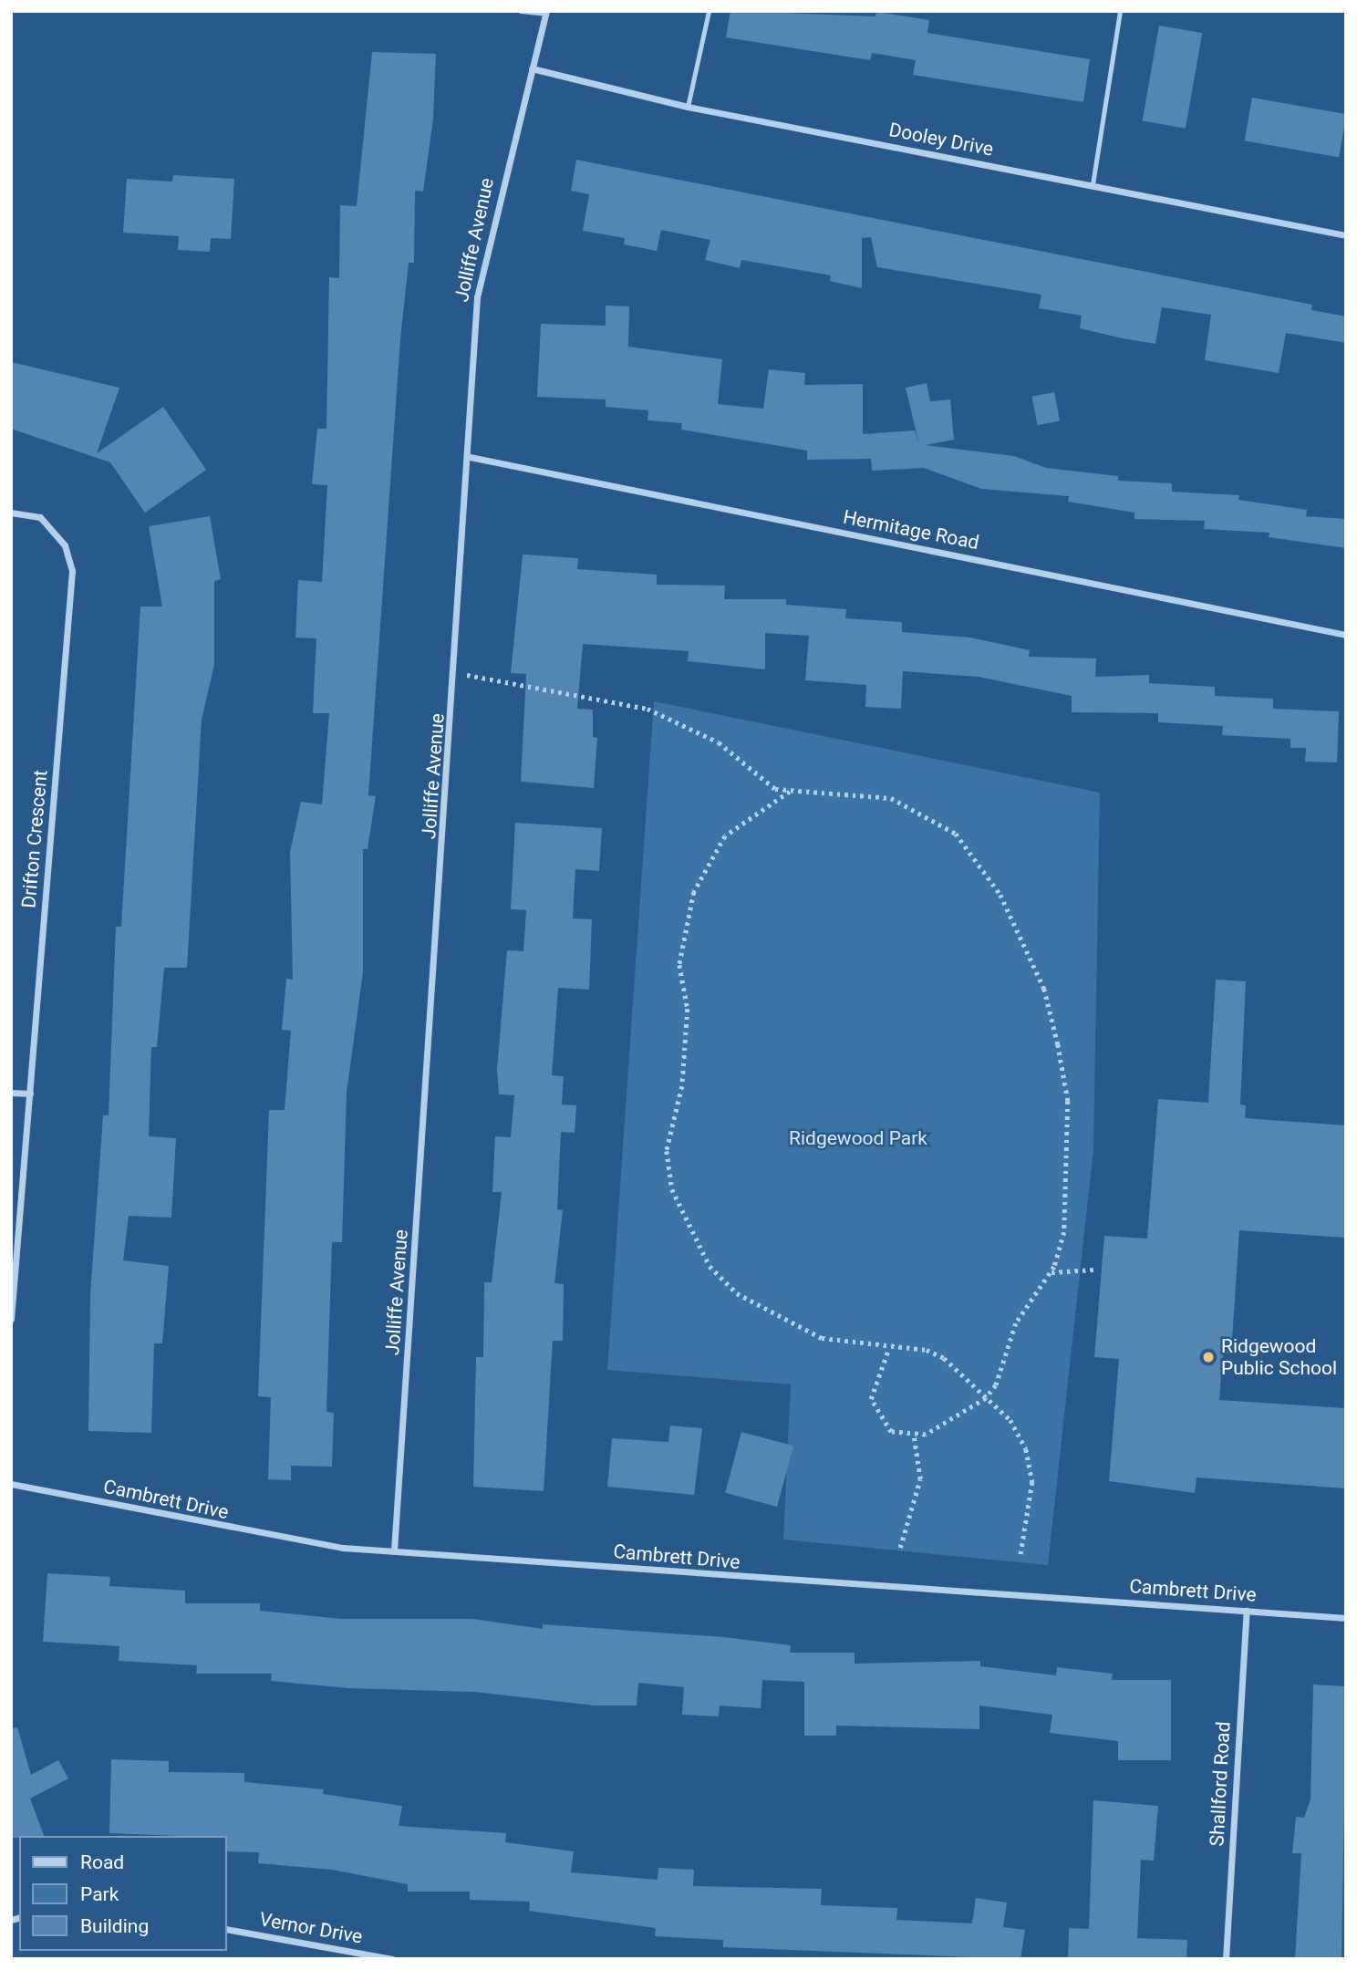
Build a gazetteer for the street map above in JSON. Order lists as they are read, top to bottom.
{
  "streets": {
    "street": [
      "Dooley Drive",
      "Jolliffe Avenue",
      "Hermitage Road",
      "Drifton Crescent",
      "Cambrett Drive",
      "Shallford Road",
      "Vernor Drive"
    ]
  },
  "crossings": [
    ["Dooley Drive", "Jolliffe Avenue"],
    ["Jolliffe Avenue", "Hermitage Road"],
    ["Jolliffe Avenue", "Cambrett Drive"],
    ["Cambrett Drive", "Shallford Road"]
  ],
  "parks": ["Ridgewood Park"],
  "places": ["Ridgewood Public School"],
  "legend": ["Road", "Park", "Building"]
}
